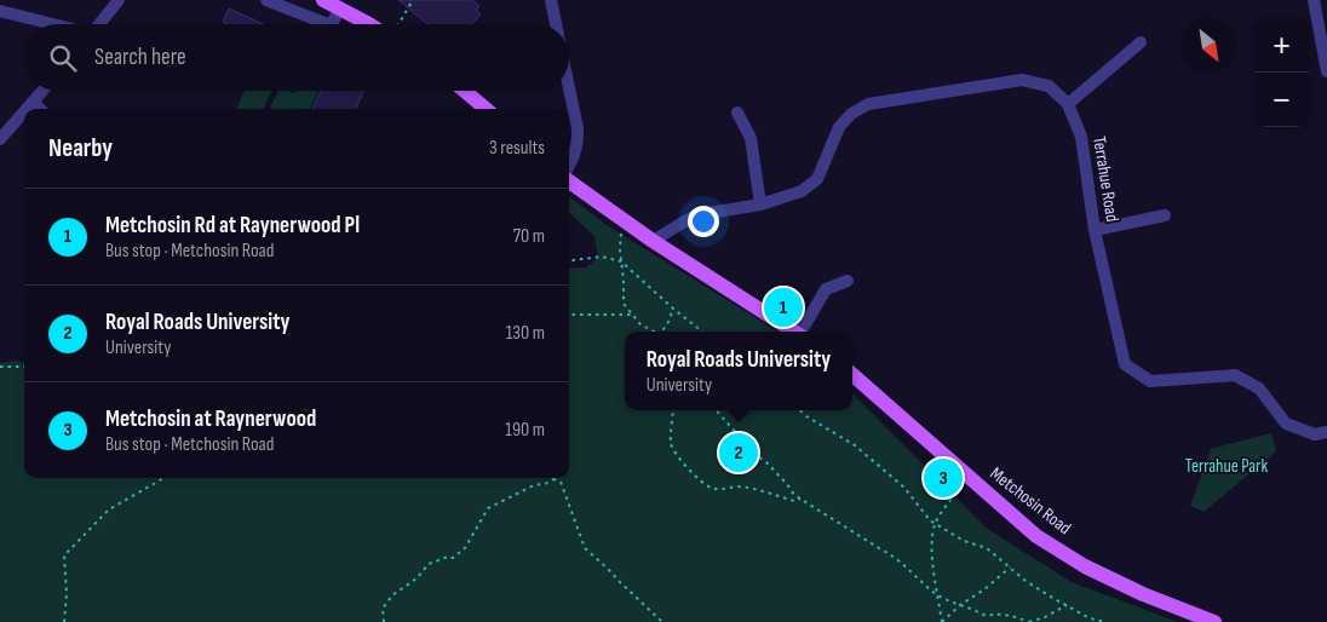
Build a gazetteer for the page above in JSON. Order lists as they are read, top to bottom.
{
  "streets": {
    "main road": ["Metchosin Road"],
    "street": ["Terrahue Road"]
  },
  "parks": ["Terrahue Park"],
  "north": "bottom right",
  "page": {
    "map_buttons": ["+", "−"],
    "search": "Search here",
    "heading": ["Nearby", "3 results"],
    "list": [
      {
        "mark": "1",
        "name": "Metchosin Rd at Raynerwood Pl",
        "note": "Bus stop · Metchosin Road",
        "value": "70 m"
      },
      {
        "mark": "2",
        "name": "Royal Roads University",
        "note": "University",
        "value": "130 m"
      },
      {
        "mark": "3",
        "name": "Metchosin at Raynerwood",
        "note": "Bus stop · Metchosin Road",
        "value": "190 m"
      }
    ],
    "pins": ["1", "2", "3"],
    "popup": ["Royal Roads University", "University"]
  }
}
